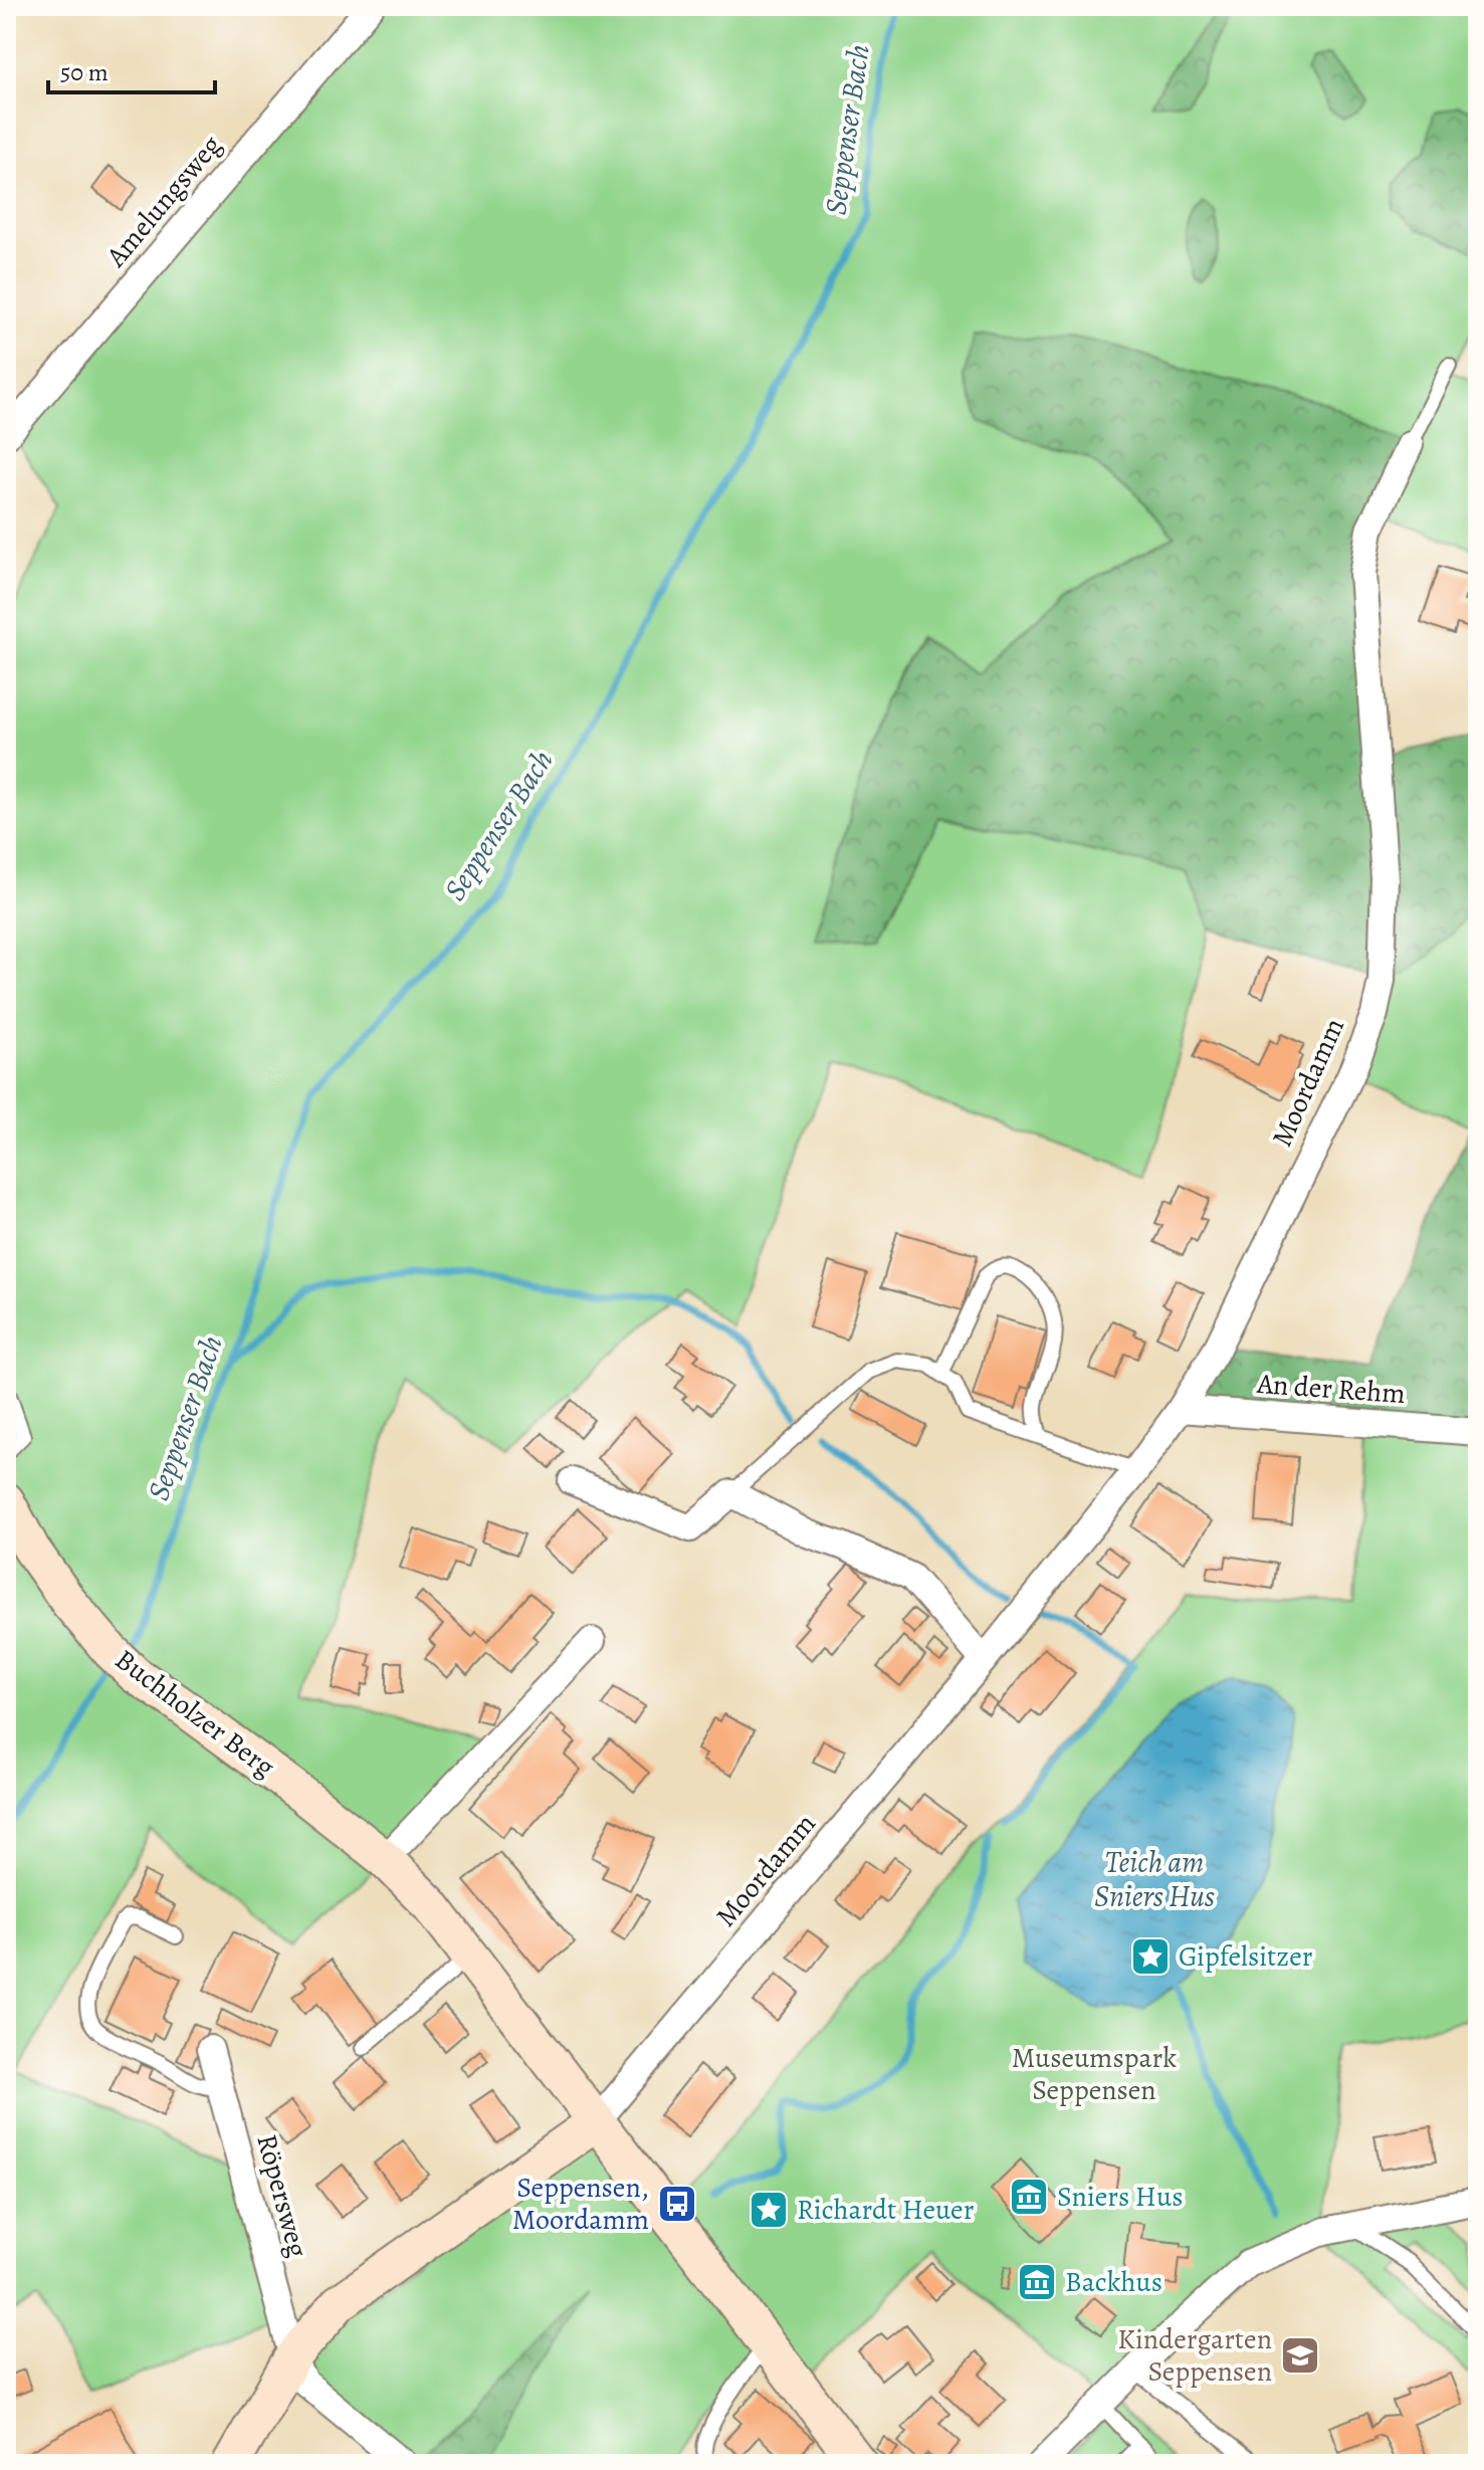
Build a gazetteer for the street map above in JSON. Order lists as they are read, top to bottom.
{
  "streets": {
    "main road": ["Buchholzer Berg"],
    "street": [
      "Amelungsweg",
      "Moordamm",
      "An der Rehm",
      "Röpersweg"
    ]
  },
  "crossings": [
    ["Moordamm", "An der Rehm"],
    ["Moordamm", "Buchholzer Berg"]
  ],
  "water": ["Seppenser Bach", "Teich am Sniers Hus"],
  "parks": ["Museumspark Seppensen"],
  "places": {
    "place": ["Gipfelsitzer", "Richardt Heuer"],
    "museum": ["Sniers Hus", "Backhus"],
    "bus stop": ["Seppensen, Moordamm"],
    "school or university": ["Kindergarten Seppensen"]
  },
  "scale_bar": "50 m"
}
